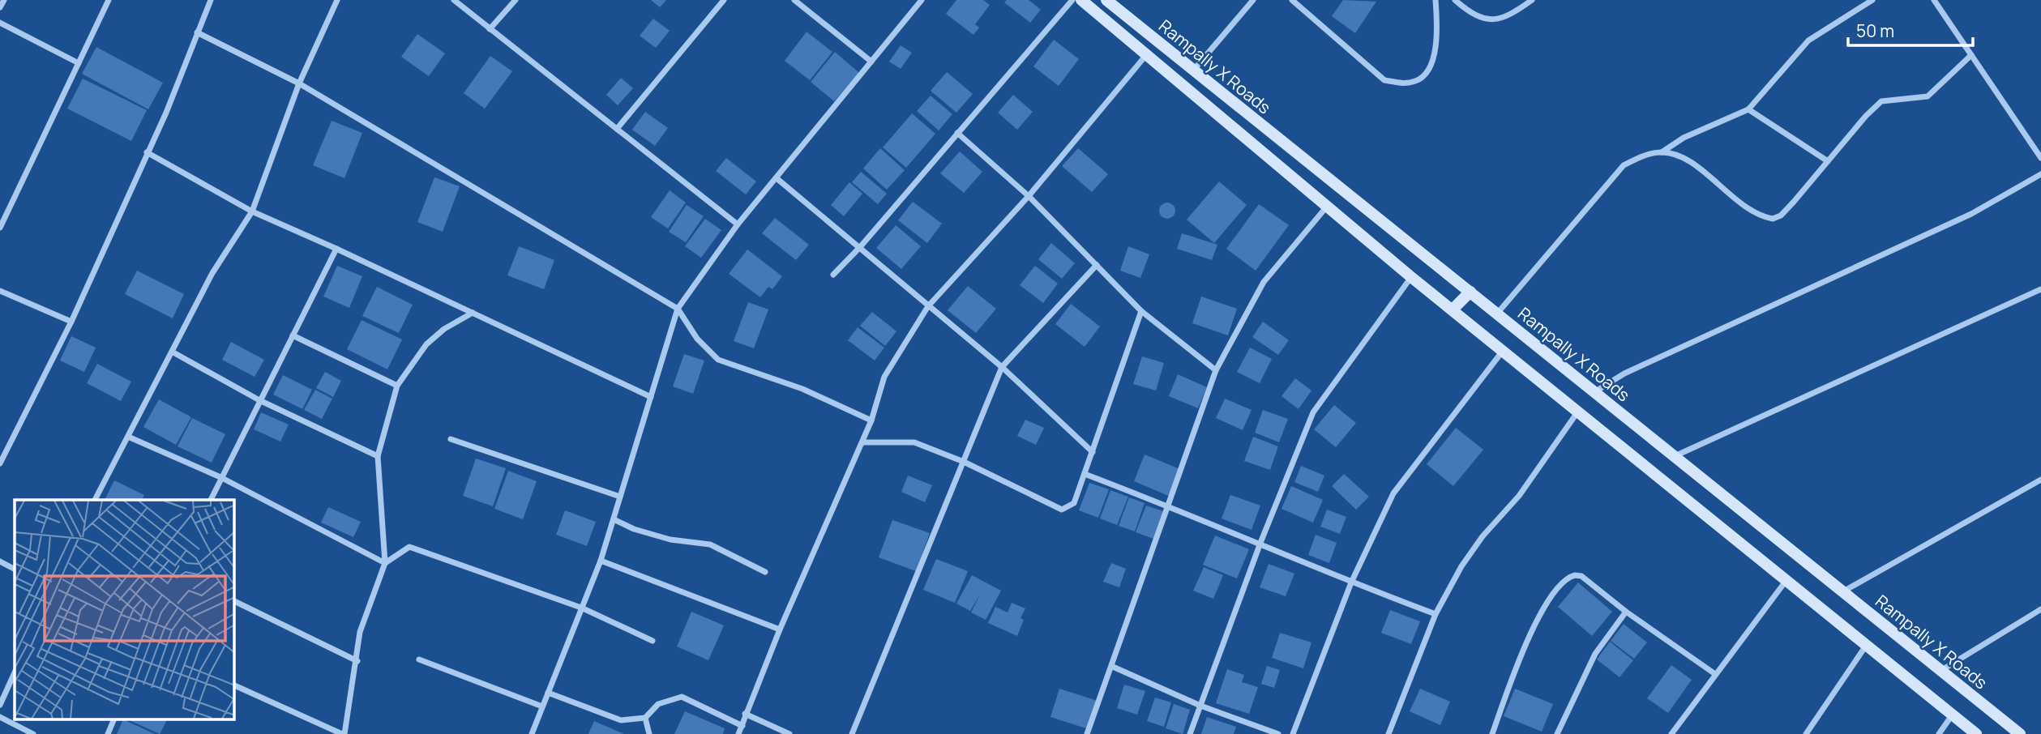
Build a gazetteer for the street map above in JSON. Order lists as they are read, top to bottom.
{
  "streets": {
    "main road": ["Rampally X Roads"]
  },
  "scale_bar": "50 m"
}
